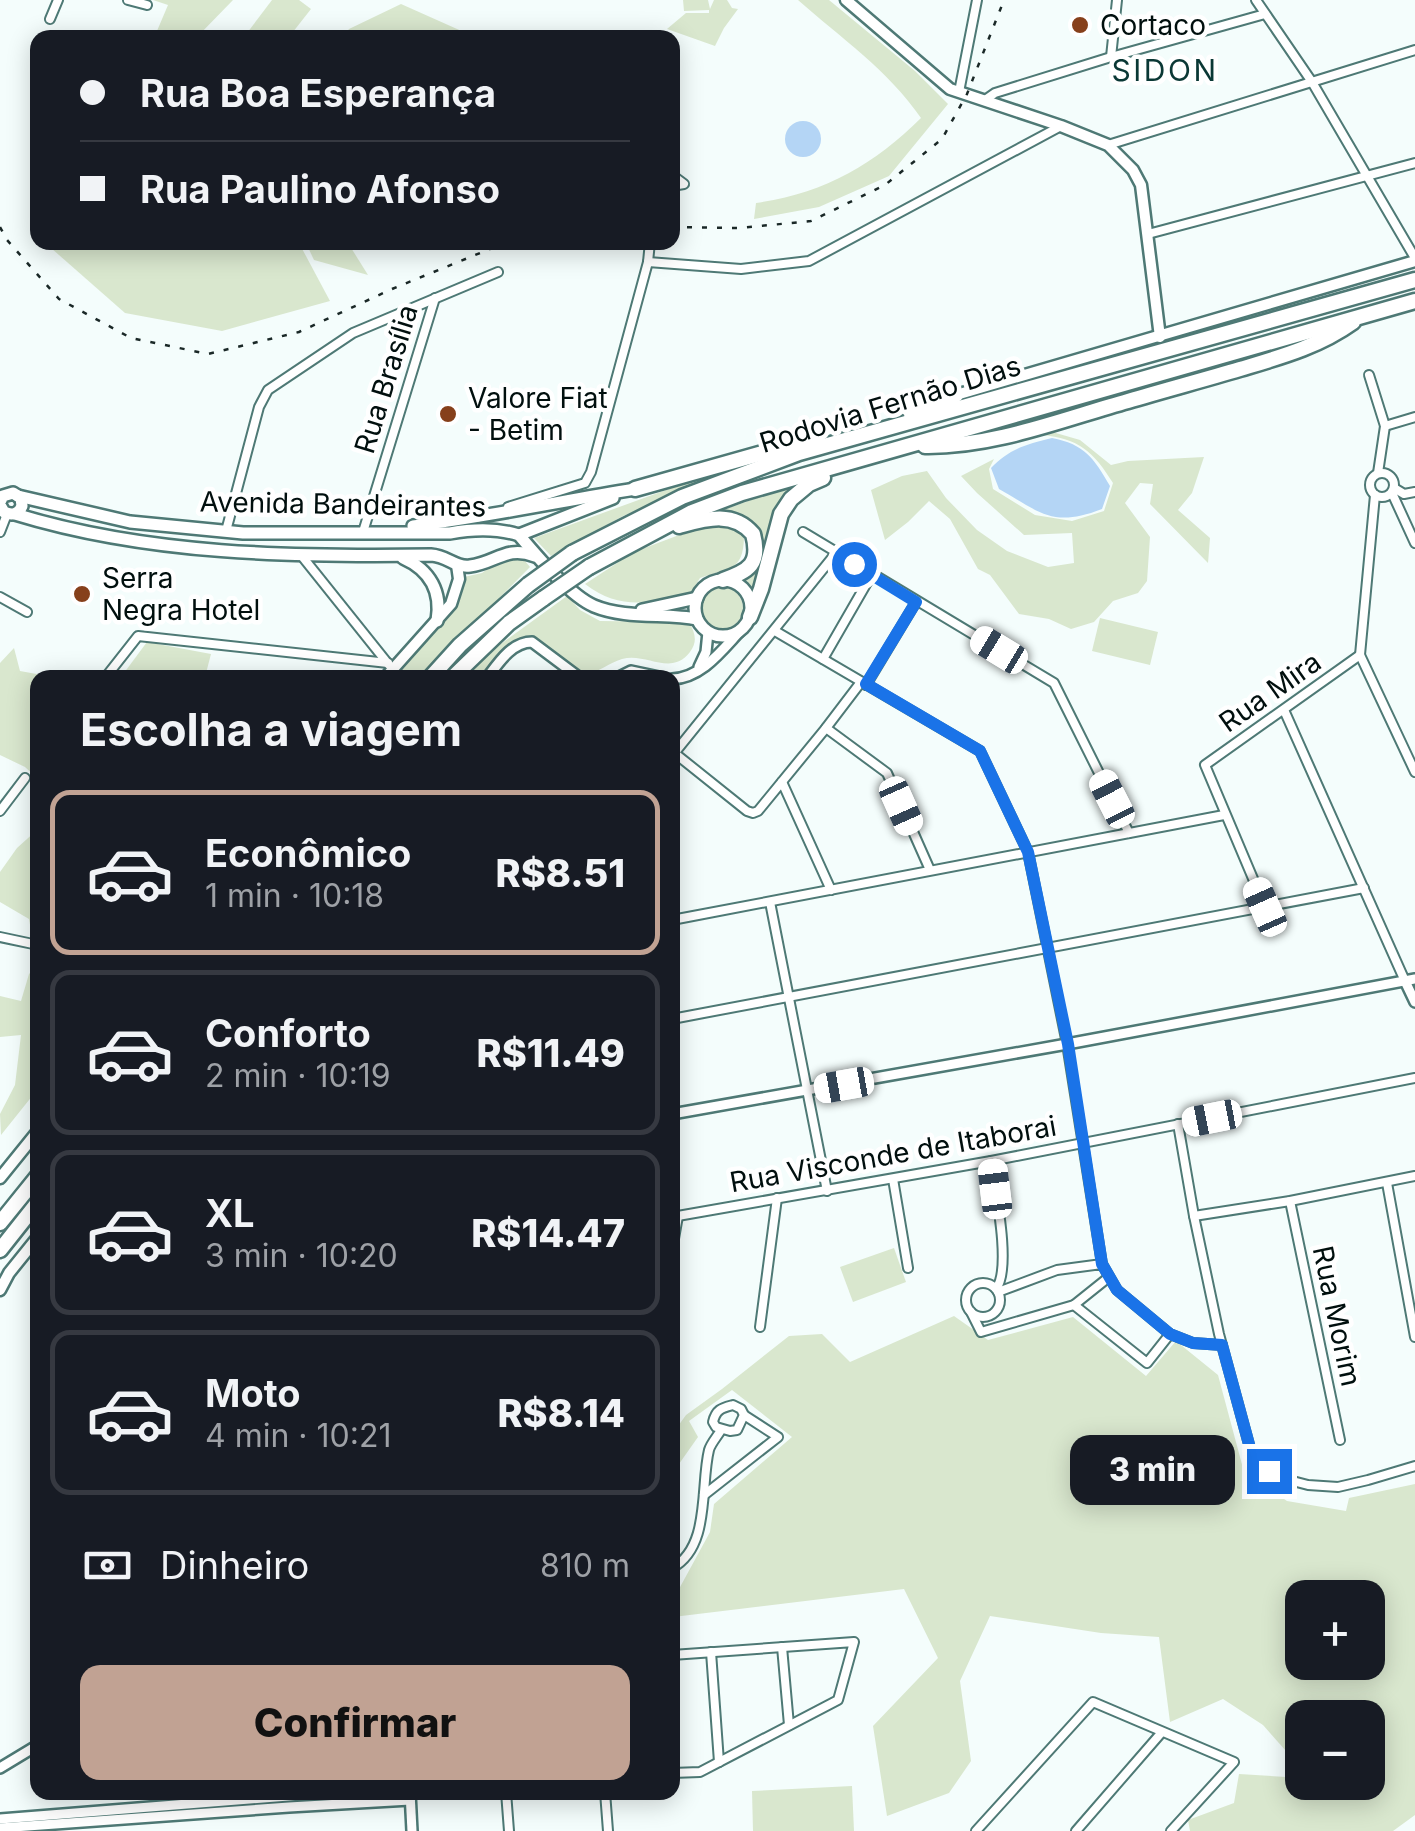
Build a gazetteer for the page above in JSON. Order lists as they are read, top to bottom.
{
  "streets": {
    "highway": ["Rodovia Fernão Dias"],
    "main road": ["Avenida Bandeirantes"],
    "street": [
      "Rua Brasília",
      "Rua Mira",
      "Rua Visconde de Itaborai",
      "Rua Morim"
    ]
  },
  "crossings": [
    ["Rua Brasília", "Avenida Bandeirantes"]
  ],
  "districts": ["SIDON"],
  "places": ["Cortaco", "Valore Fiat - Betim", "Serra Negra Hotel"],
  "page": {
    "banner": ["Rua Boa Esperança", "Rua Paulino Afonso"],
    "heading": "Escolha a viagem",
    "list": [
      {
        "name": "Econômico",
        "note": "1 min · 10:18",
        "value": "R$8.51"
      },
      {
        "name": "Conforto",
        "note": "2 min · 10:19",
        "value": "R$11.49"
      },
      {
        "name": "XL",
        "note": "3 min · 10:20",
        "value": "R$14.47"
      },
      {
        "name": "Moto",
        "note": "4 min · 10:21",
        "value": "R$8.14"
      }
    ],
    "bubble": "3 min",
    "pay": ["Dinheiro", "810 m"],
    "map_buttons": ["+", "−"],
    "buttons": "Confirmar"
  }
}
